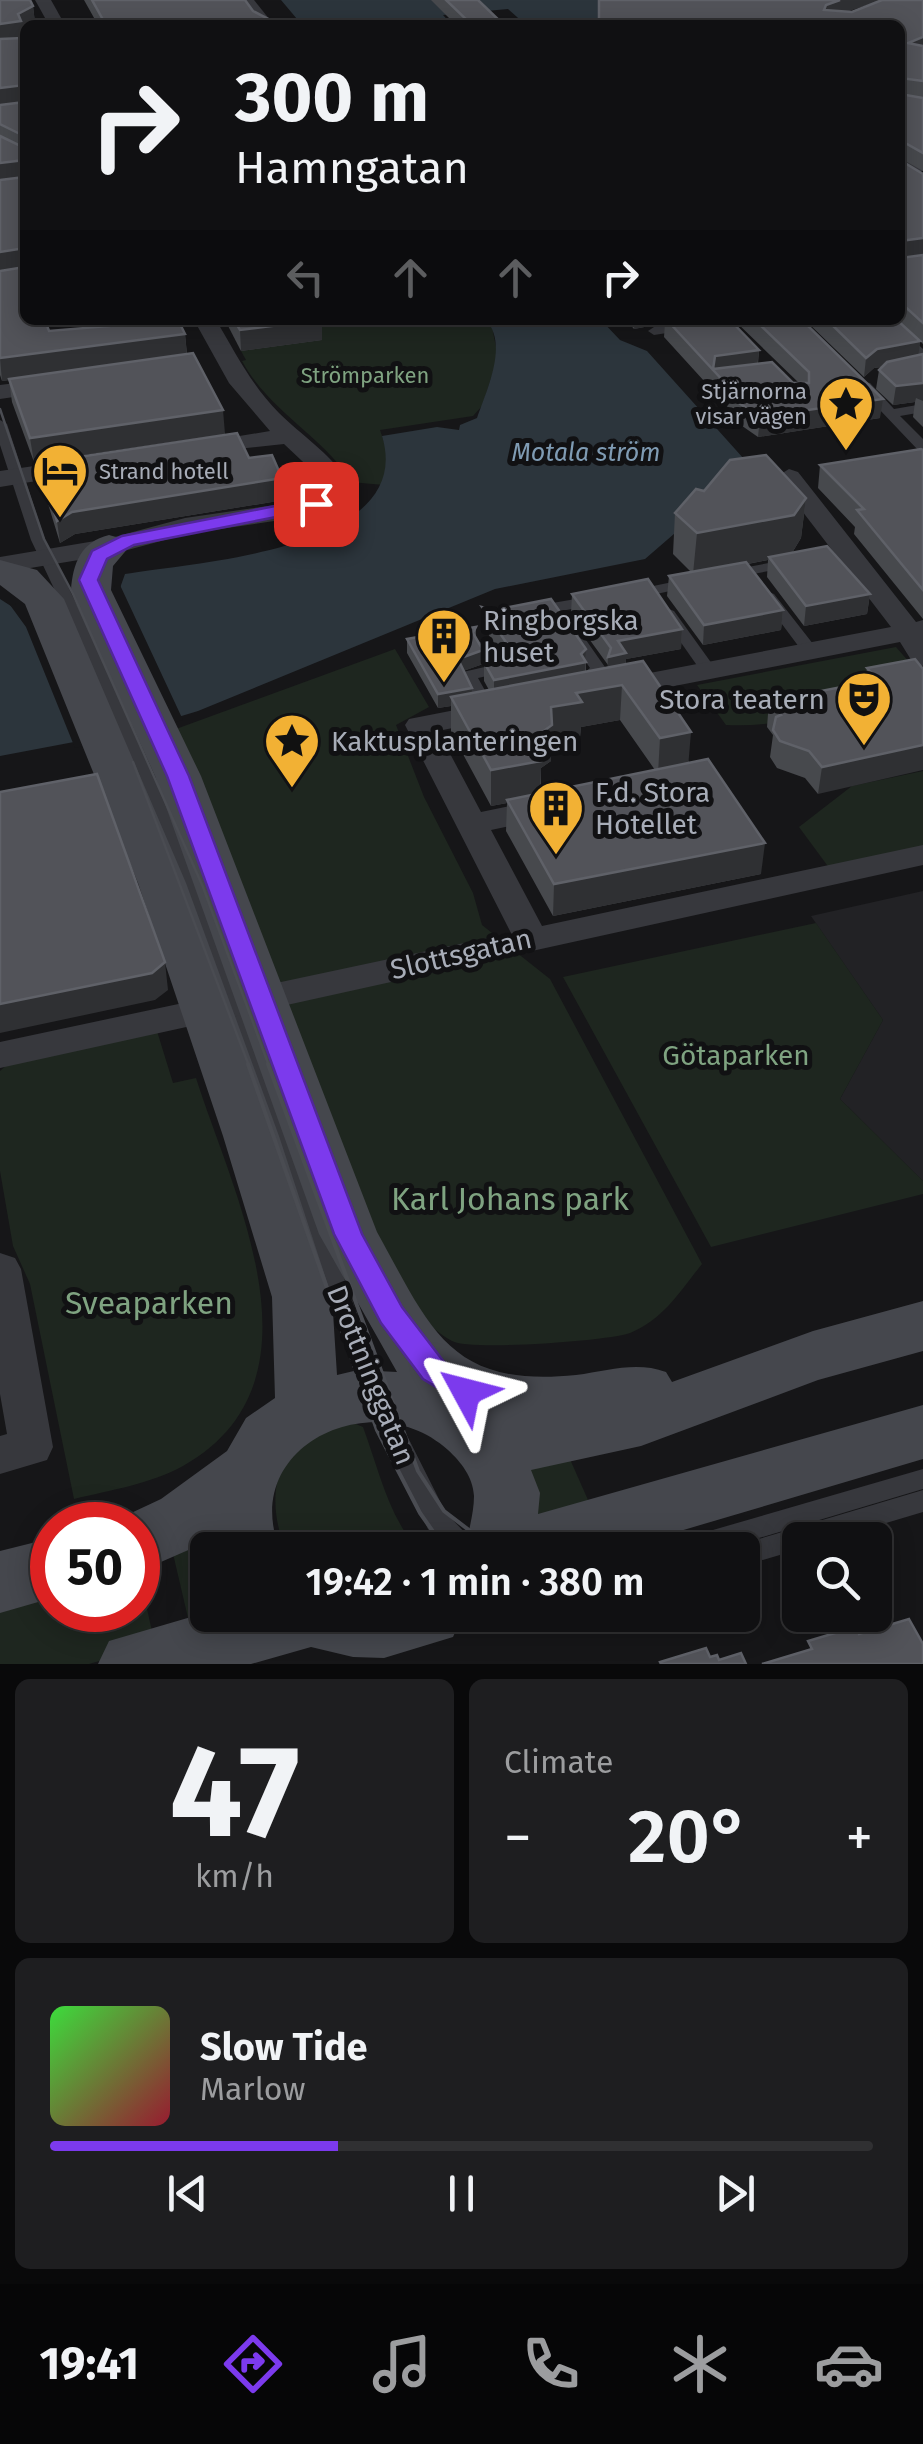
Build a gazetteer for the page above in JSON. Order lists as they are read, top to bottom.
{
  "streets": {
    "main road": ["Drottninggatan"],
    "street": ["Slottsgatan"]
  },
  "crossings": [
    ["Slottsgatan", "Drottninggatan"]
  ],
  "water": ["Motala ström"],
  "parks": [
    "Strömparken",
    "Götaparken",
    "Karl Johans park",
    "Sveaparken"
  ],
  "places": {
    "place": ["Stjärnorna visar vägen", "Kaktusplanteringen"],
    "hotel": ["Strand hotell"],
    "building": ["Ringborgska huset", "F.d. Stora Hotellet"],
    "theatre": ["Stora teatern"]
  },
  "page": {
    "turn": ["300 m", "Hamngatan"],
    "limit": "50",
    "trip": "19:42 · 1 min · 380 m",
    "tile": [
      ["47", "km/h"],
      "Climate"
    ],
    "heat": ["−", "20°", "+"],
    "song": ["Slow Tide", "Marlow"],
    "tabs": "19:41"
  }
}
